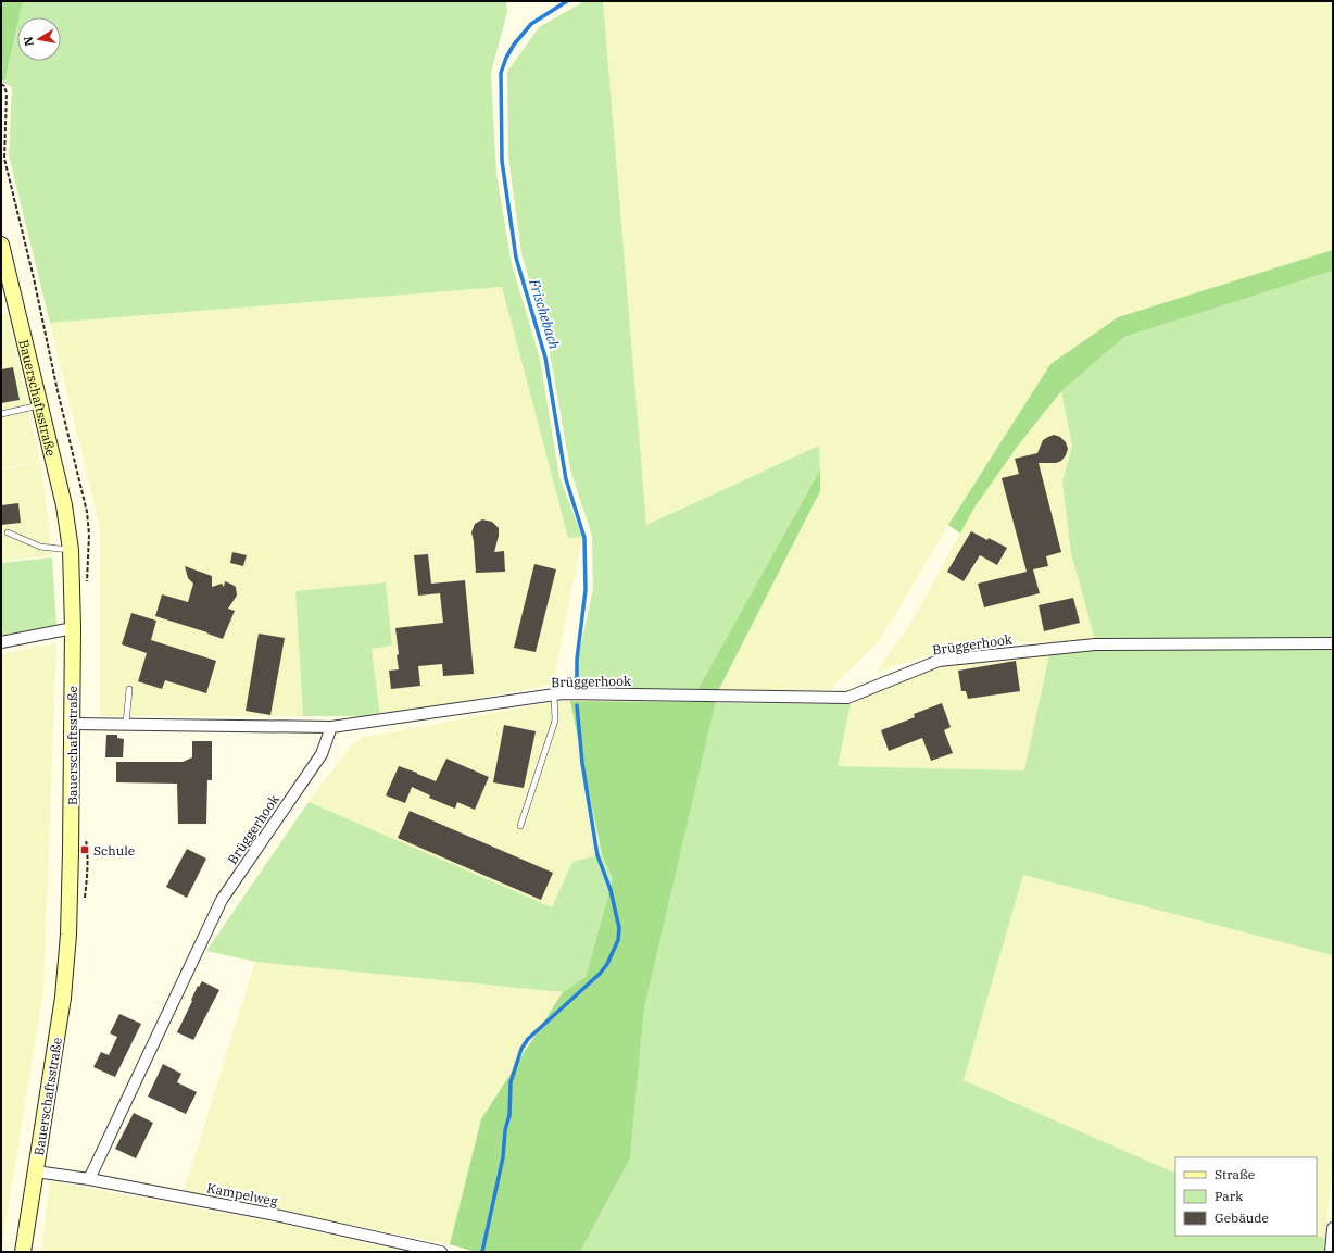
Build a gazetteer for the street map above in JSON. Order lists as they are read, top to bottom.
{
  "streets": {
    "street": ["Bauerschaftsstraße", "Brüggerhook", "Kampelweg"]
  },
  "crossings": [
    ["Bauerschaftsstraße", "Kampelweg"],
    ["Brüggerhook", "Kampelweg"]
  ],
  "water": ["Frischebach"],
  "places": {
    "transit": ["Schule"]
  },
  "legend": ["Straße", "Park", "Gebäude"],
  "north": "left"
}
